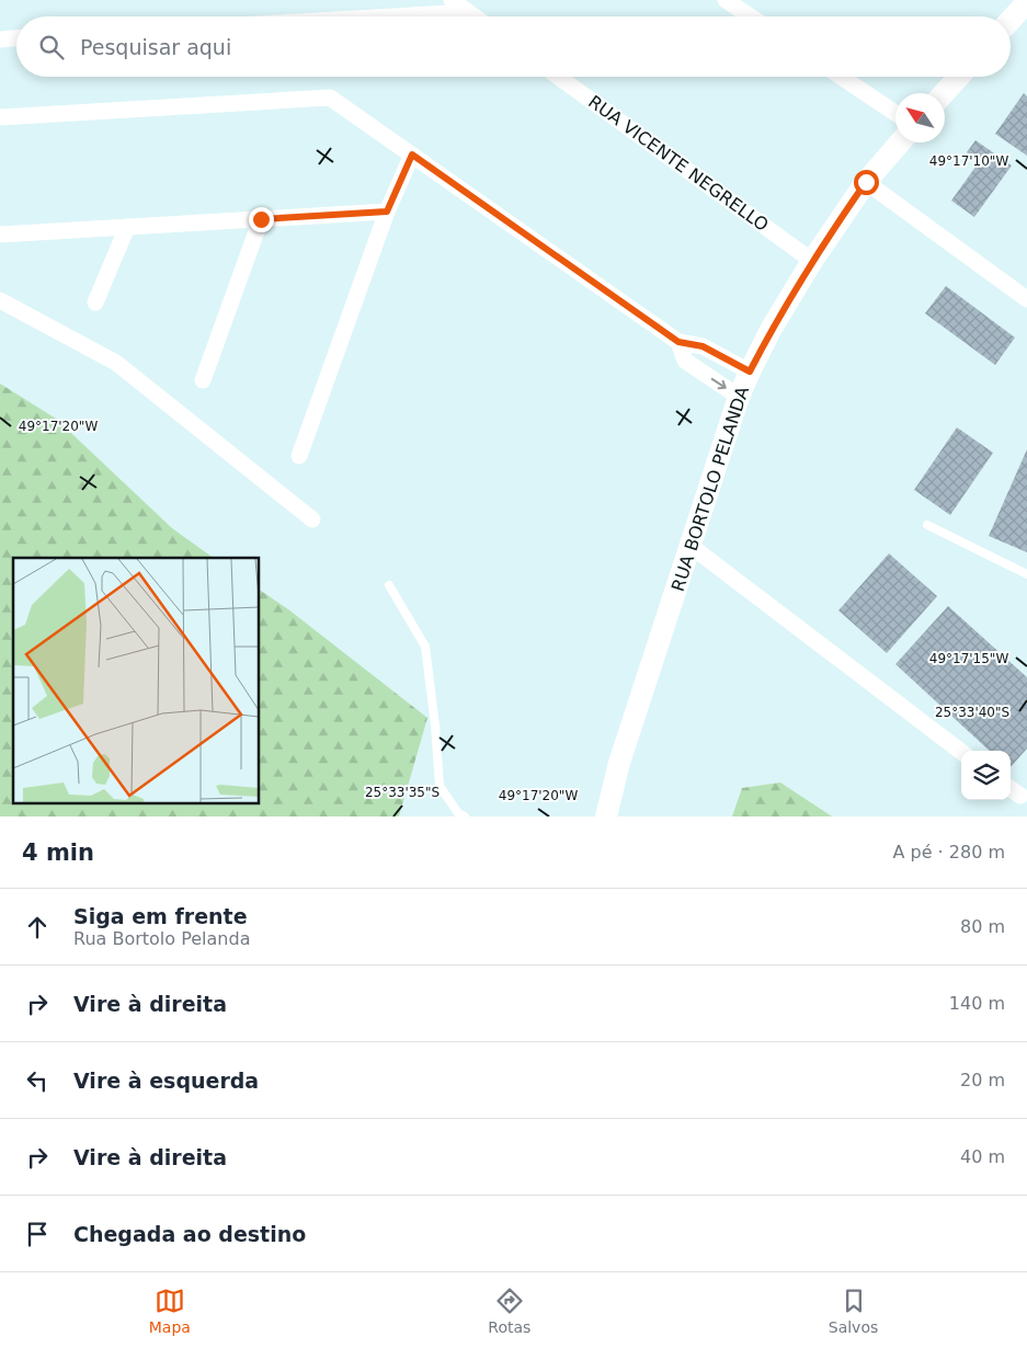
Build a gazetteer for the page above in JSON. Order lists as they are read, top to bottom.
{
  "streets": {
    "street": ["RUA VICENTE NEGRELLO", "RUA BORTOLO PELANDA"]
  },
  "crossings": [
    ["RUA VICENTE NEGRELLO", "RUA BORTOLO PELANDA"]
  ],
  "north": "top left",
  "page": {
    "search": "Pesquisar aqui",
    "heading": ["4 min", "A pé · 280 m"],
    "list": [
      ["Siga em frente", "Rua Bortolo Pelanda", "80 m"],
      ["Vire à direita", "140 m"],
      ["Vire à esquerda", "20 m"],
      ["Vire à direita", "40 m"],
      "Chegada ao destino"
    ],
    "nav": ["Mapa", "Rotas", "Salvos"]
  },
  "coordinates": [
    "49°17'10\"W",
    "49°17'20\"W",
    "49°17'15\"W",
    "25°33'40\"S",
    "25°33'35\"S"
  ]
}
